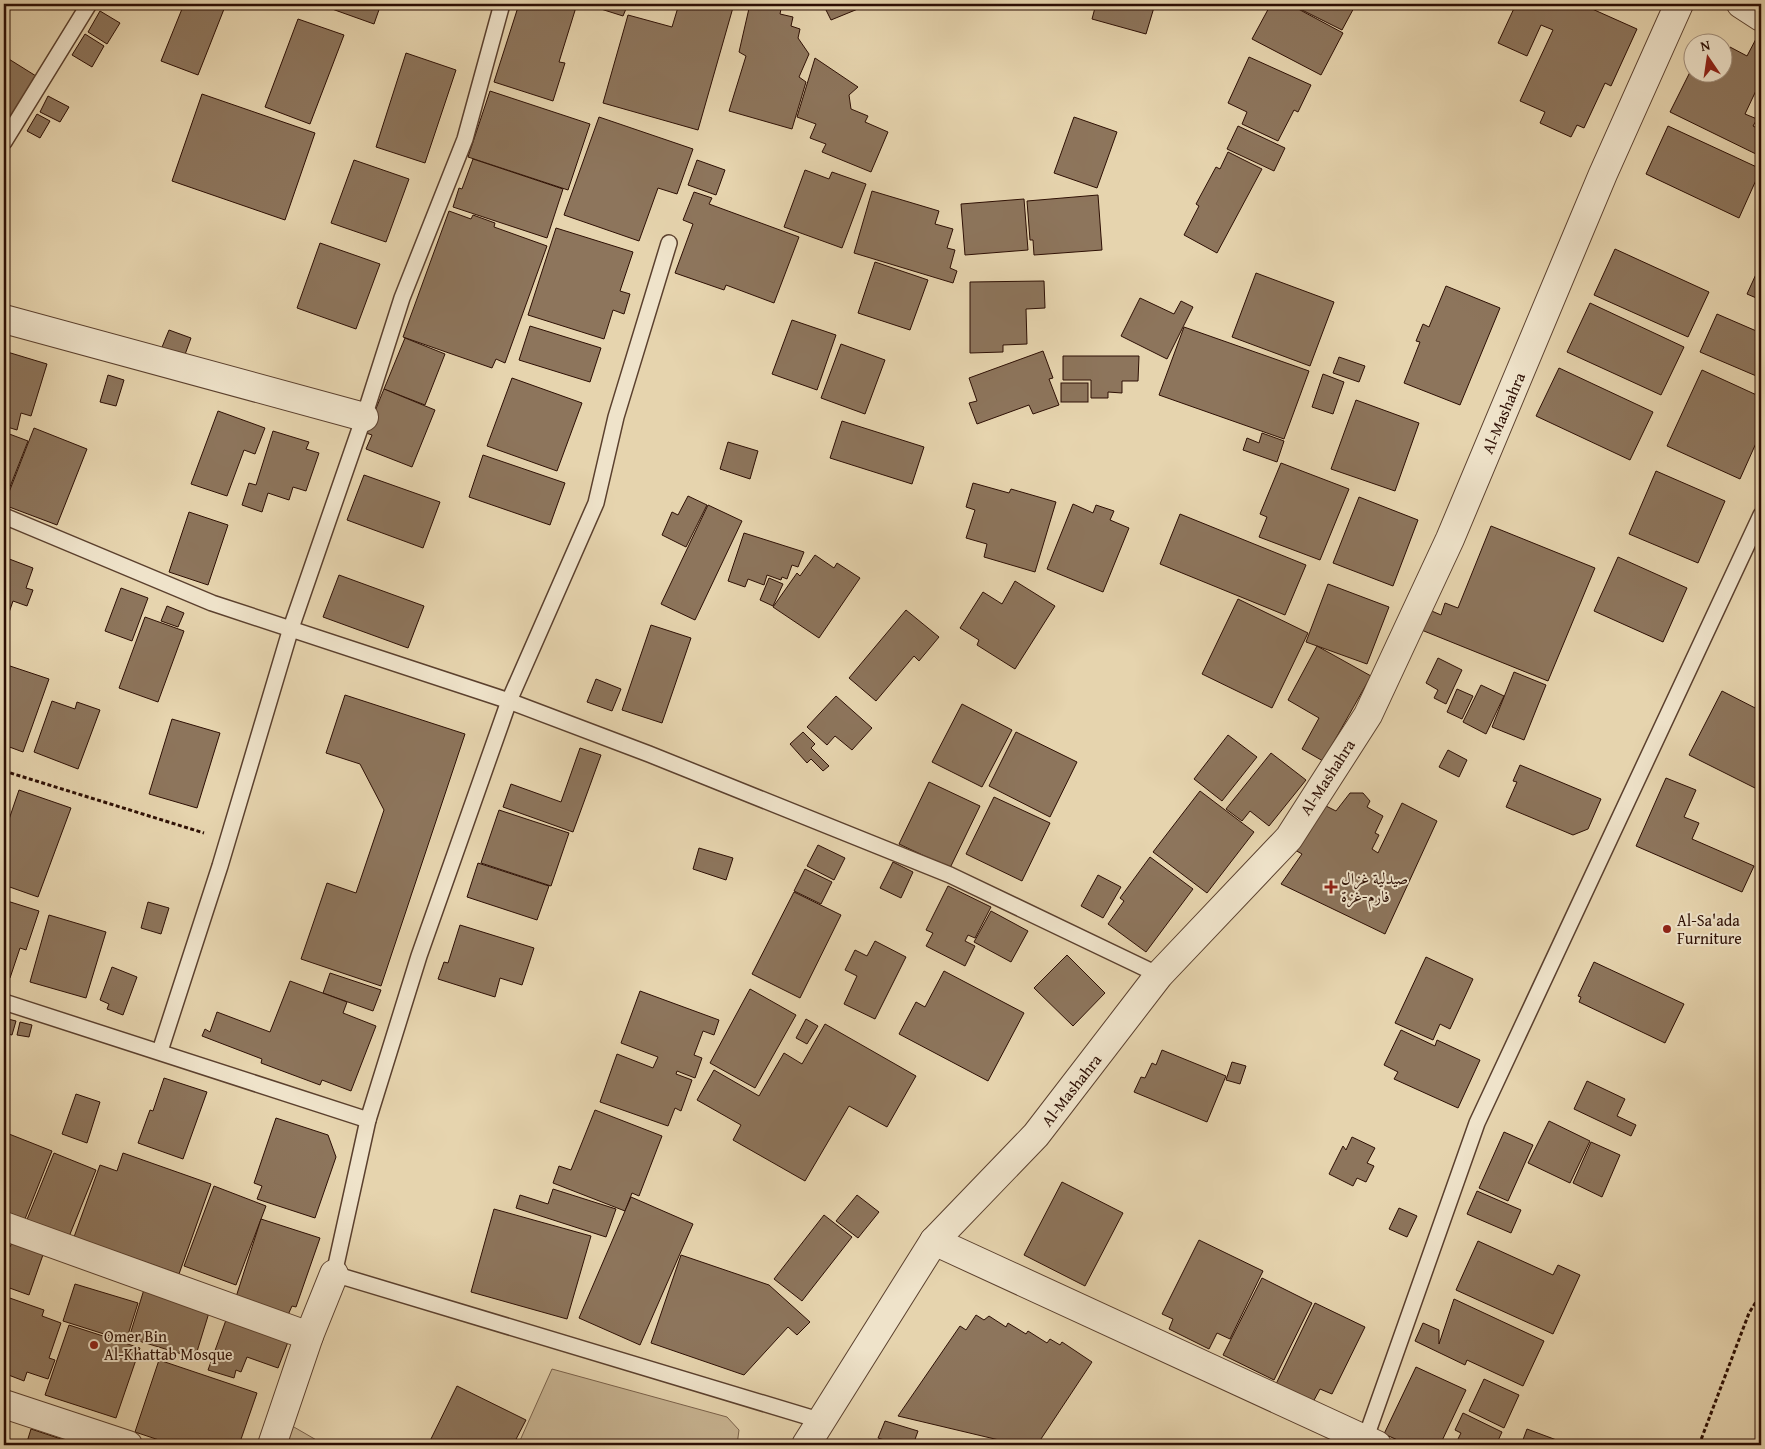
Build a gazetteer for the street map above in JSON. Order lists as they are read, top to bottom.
{
  "streets": {
    "street": ["Al-Mashahra"]
  },
  "places": {
    "health": ["صيدلية غزال فارم-غزة"],
    "other": ["Al-Sa'ada Furniture", "Omer Bin Al-Khattab Mosque"]
  },
  "north": "top"
}
